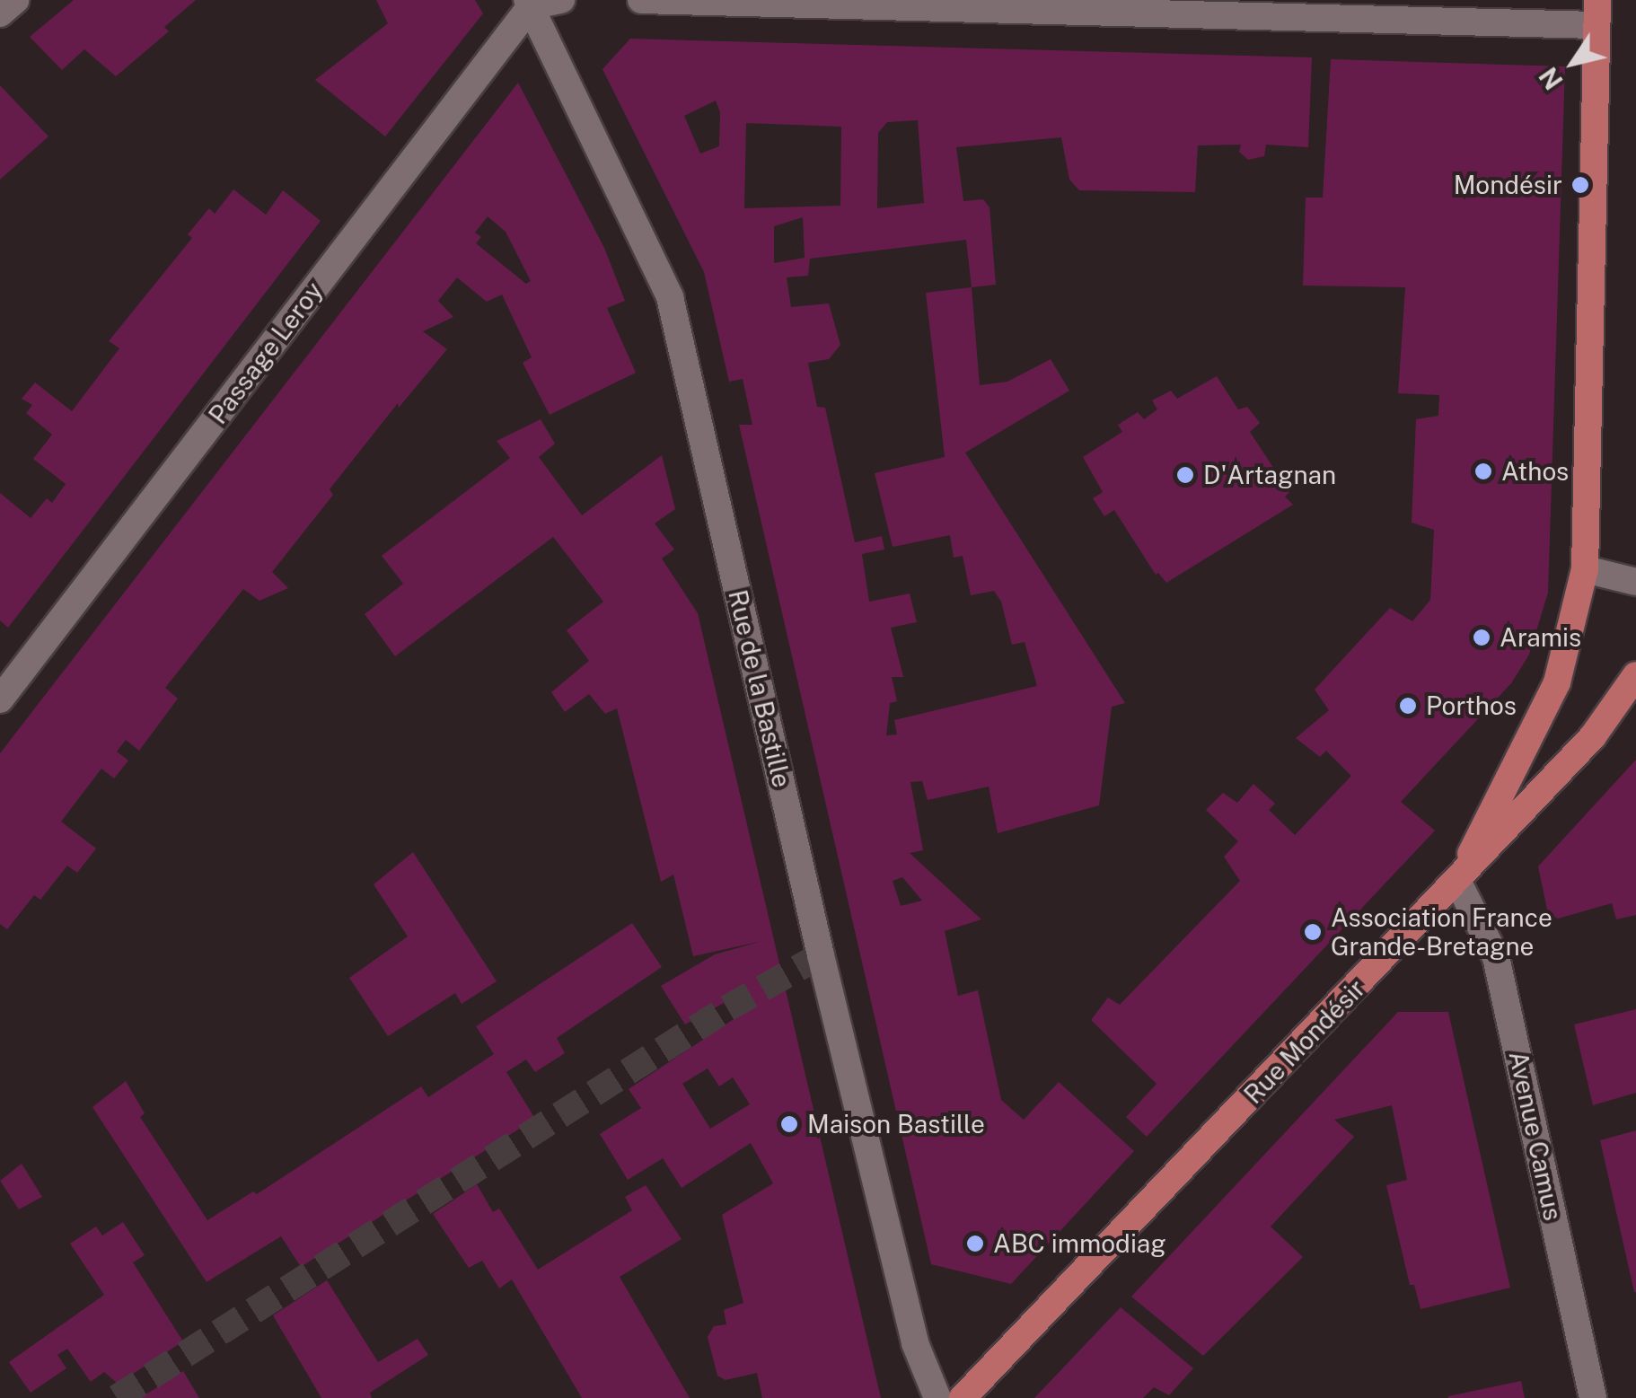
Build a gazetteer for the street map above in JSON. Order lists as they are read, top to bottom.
{
  "streets": {
    "main road": ["Rue Mondésir"],
    "street": ["Passage Leroy", "Rue de la Bastille", "Avenue Camus"]
  },
  "crossings": [
    ["Passage Leroy", "Rue de la Bastille"],
    ["Rue Mondésir", "Avenue Camus"]
  ],
  "places": [
    "Mondésir",
    "Athos",
    "D'Artagnan",
    "Aramis",
    "Porthos",
    "Association France Grande-Bretagne",
    "Maison Bastille",
    "ABC immodiag"
  ],
  "north": "bottom left"
}
